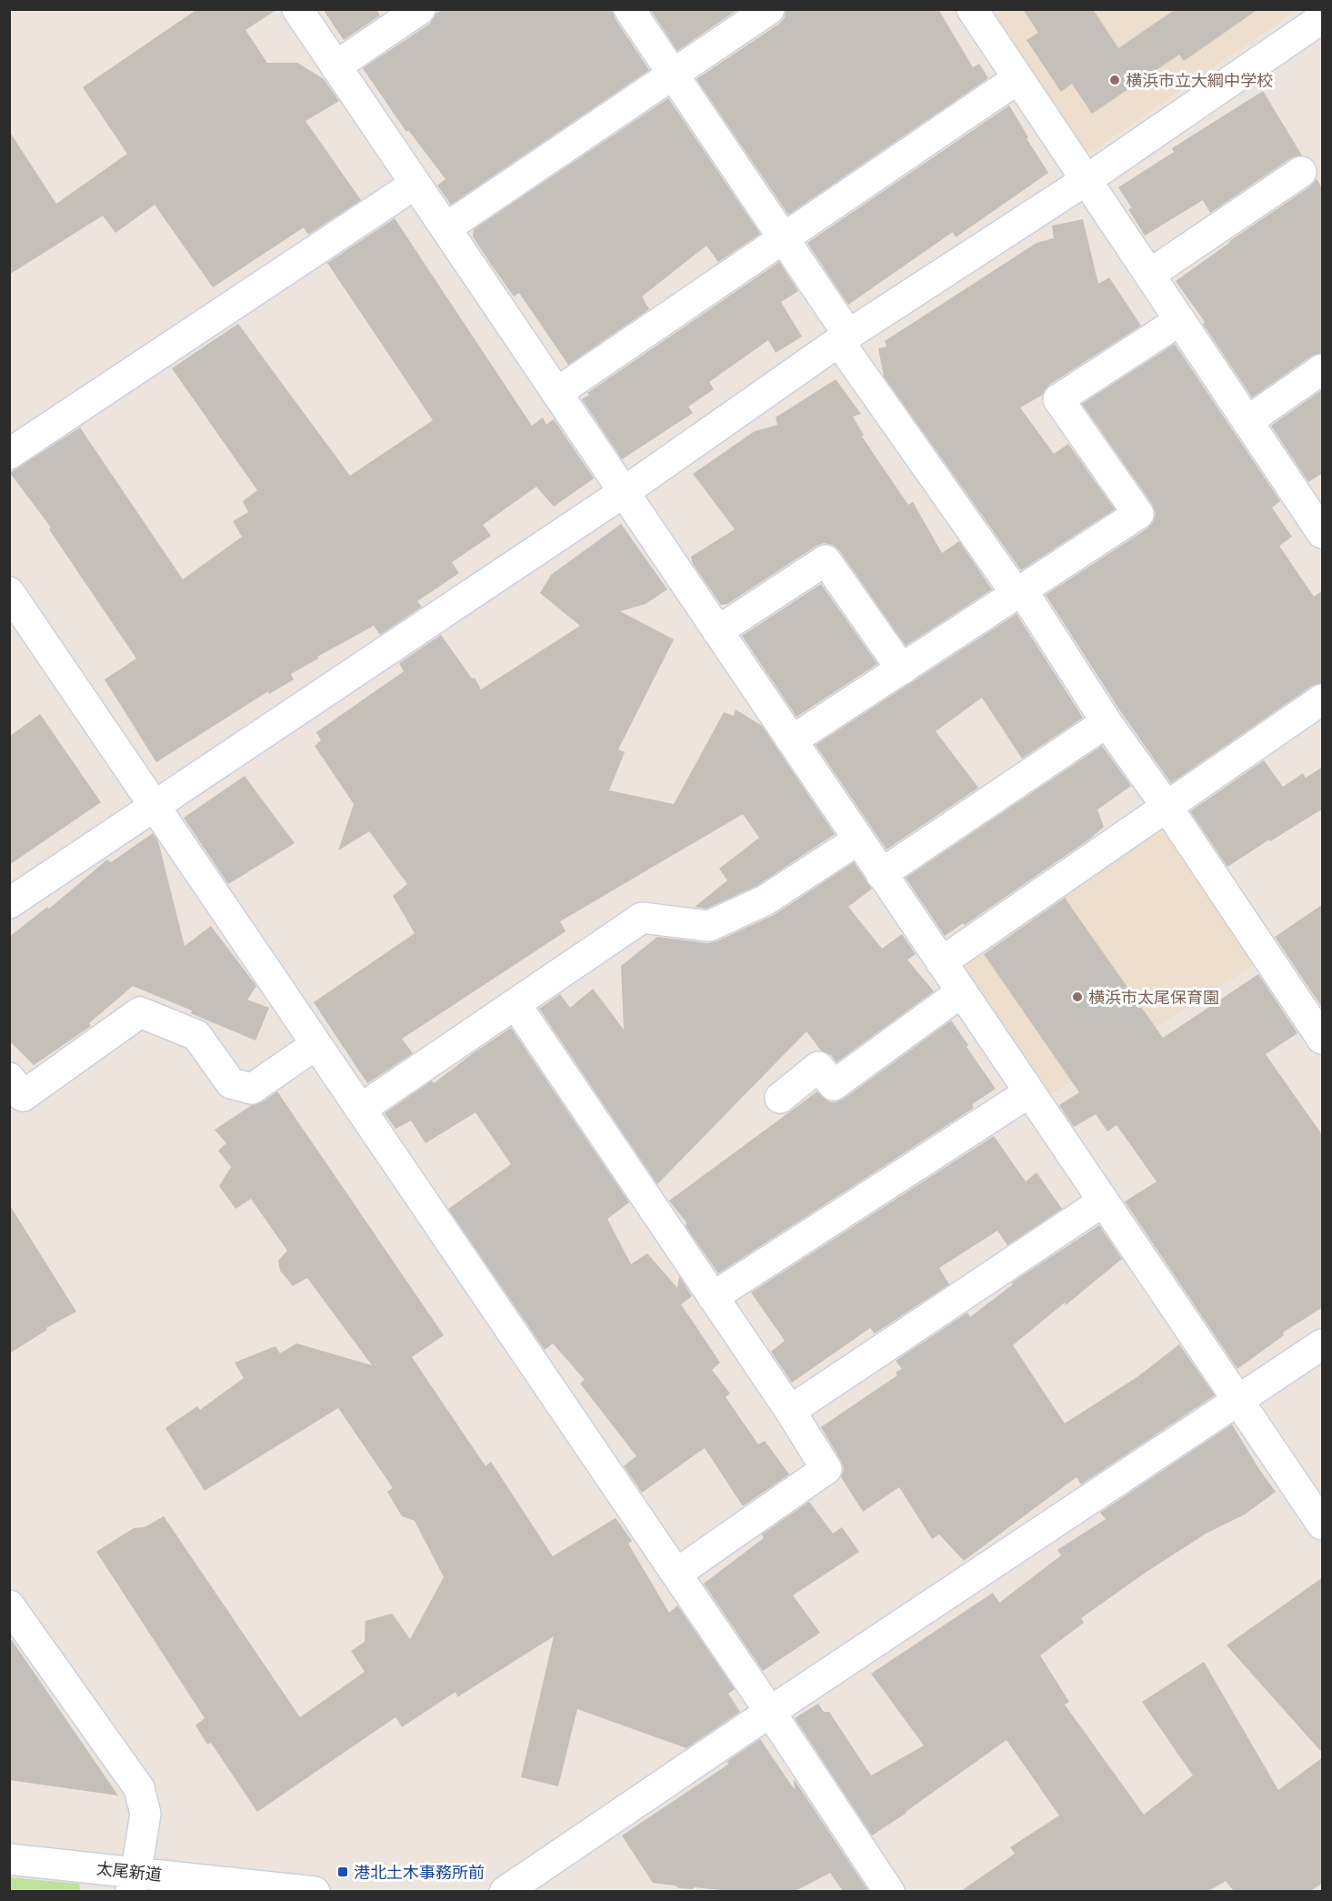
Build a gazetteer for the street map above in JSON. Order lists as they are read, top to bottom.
{
  "streets": {
    "street": ["太尾新道"]
  },
  "places": {
    "other": ["横浜市立大綱中学校", "横浜市太尾保育園"],
    "transit": ["港北土木事務所前"]
  }
}
